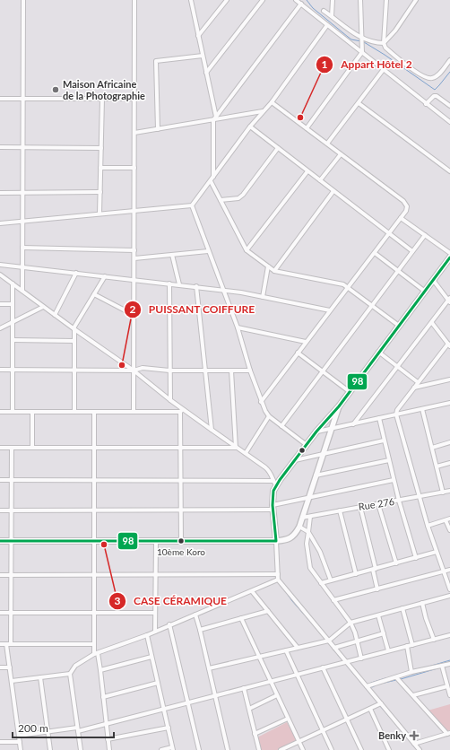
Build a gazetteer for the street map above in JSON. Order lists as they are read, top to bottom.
{
  "streets": {
    "street": ["Rue 276"]
  },
  "places": {
    "other": [
      "Maison Africaine de la Photographie",
      "Appart Hôtel 2",
      "PUISSANT COIFFURE",
      "10ème Koro",
      "CASE CÉRAMIQUE"
    ],
    "health": ["Benky"]
  },
  "lines": ["transit line 98"],
  "scale_bar": "200 m"
}
